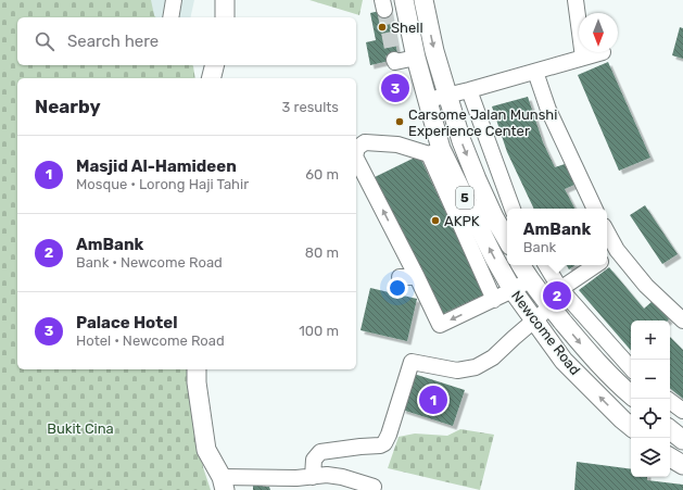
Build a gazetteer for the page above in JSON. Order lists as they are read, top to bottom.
{
  "streets": {
    "main road": ["5", "Newcome Road"]
  },
  "parks": ["Bukit Cina"],
  "places": ["Shell", "Carsome Jalan Munshi Experience Center", "AKPK"],
  "north": "bottom",
  "page": {
    "search": "Search here",
    "pins": ["3", "2", "1"],
    "heading": ["Nearby", "3 results"],
    "list": [
      {
        "mark": "1",
        "name": "Masjid Al-Hamideen",
        "note": "Mosque · Lorong Haji Tahir",
        "value": "60 m"
      },
      {
        "mark": "2",
        "name": "AmBank",
        "note": "Bank · Newcome Road",
        "value": "80 m"
      },
      {
        "mark": "3",
        "name": "Palace Hotel",
        "note": "Hotel · Newcome Road",
        "value": "100 m"
      }
    ],
    "popup": ["AmBank", "Bank"],
    "map_buttons": ["+", "−"]
  }
}
